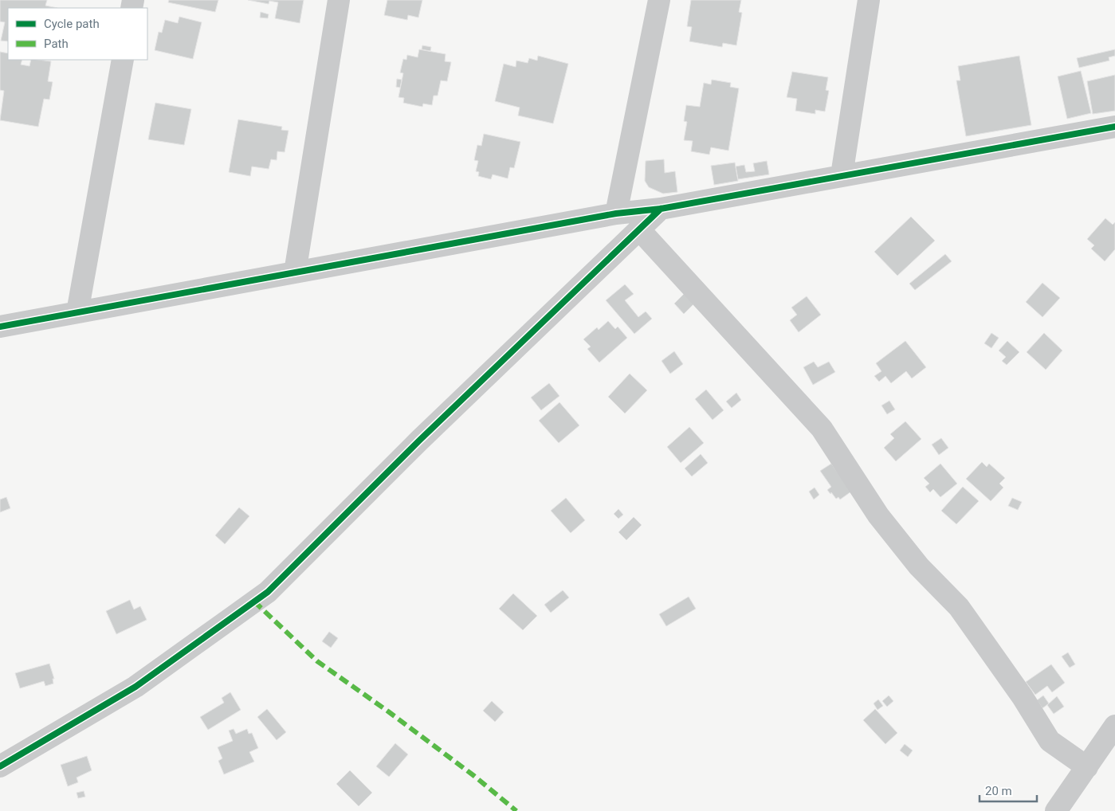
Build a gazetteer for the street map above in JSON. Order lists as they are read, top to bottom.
{
  "legend": ["Cycle path", "Path"],
  "scale_bar": "20 m"
}
